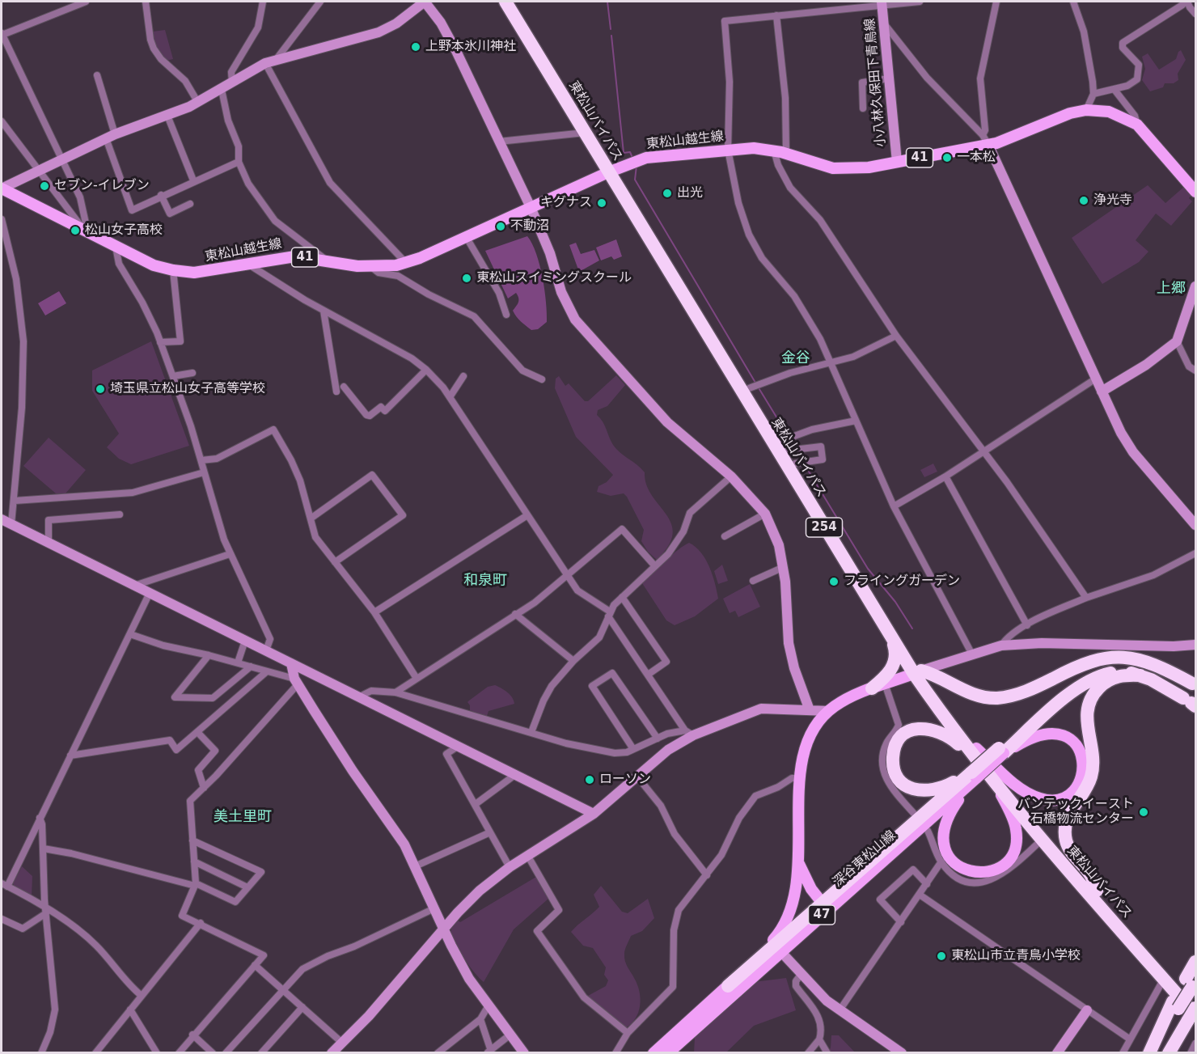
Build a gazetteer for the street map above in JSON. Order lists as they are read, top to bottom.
{
  "streets": {
    "highway": ["東松山バイパス", "254"],
    "main road": [
      "東松山越生線",
      "41",
      "深谷東松山線",
      "47"
    ],
    "street": ["小八林久保田下青鳥線"]
  },
  "crossings": [
    ["小八林久保田下青鳥線", "東松山越生線"],
    ["東松山バイパス", "東松山越生線"],
    ["東松山バイパス", "深谷東松山線"],
    ["東松山バイパス", "47"]
  ],
  "districts": [
    "上郷",
    "金谷",
    "和泉町",
    "美土里町"
  ],
  "places": [
    "上野本氷川神社",
    "一本松",
    "セブン-イレブン",
    "出光",
    "浄光寺",
    "キグナス",
    "不動沼",
    "松山女子高校",
    "東松山スイミングスクール",
    "埼玉県立松山女子高等学校",
    "フライングガーデン",
    "ローソン",
    "バンテックイースト 石橋物流センター",
    "東松山市立青鳥小学校"
  ]
}
